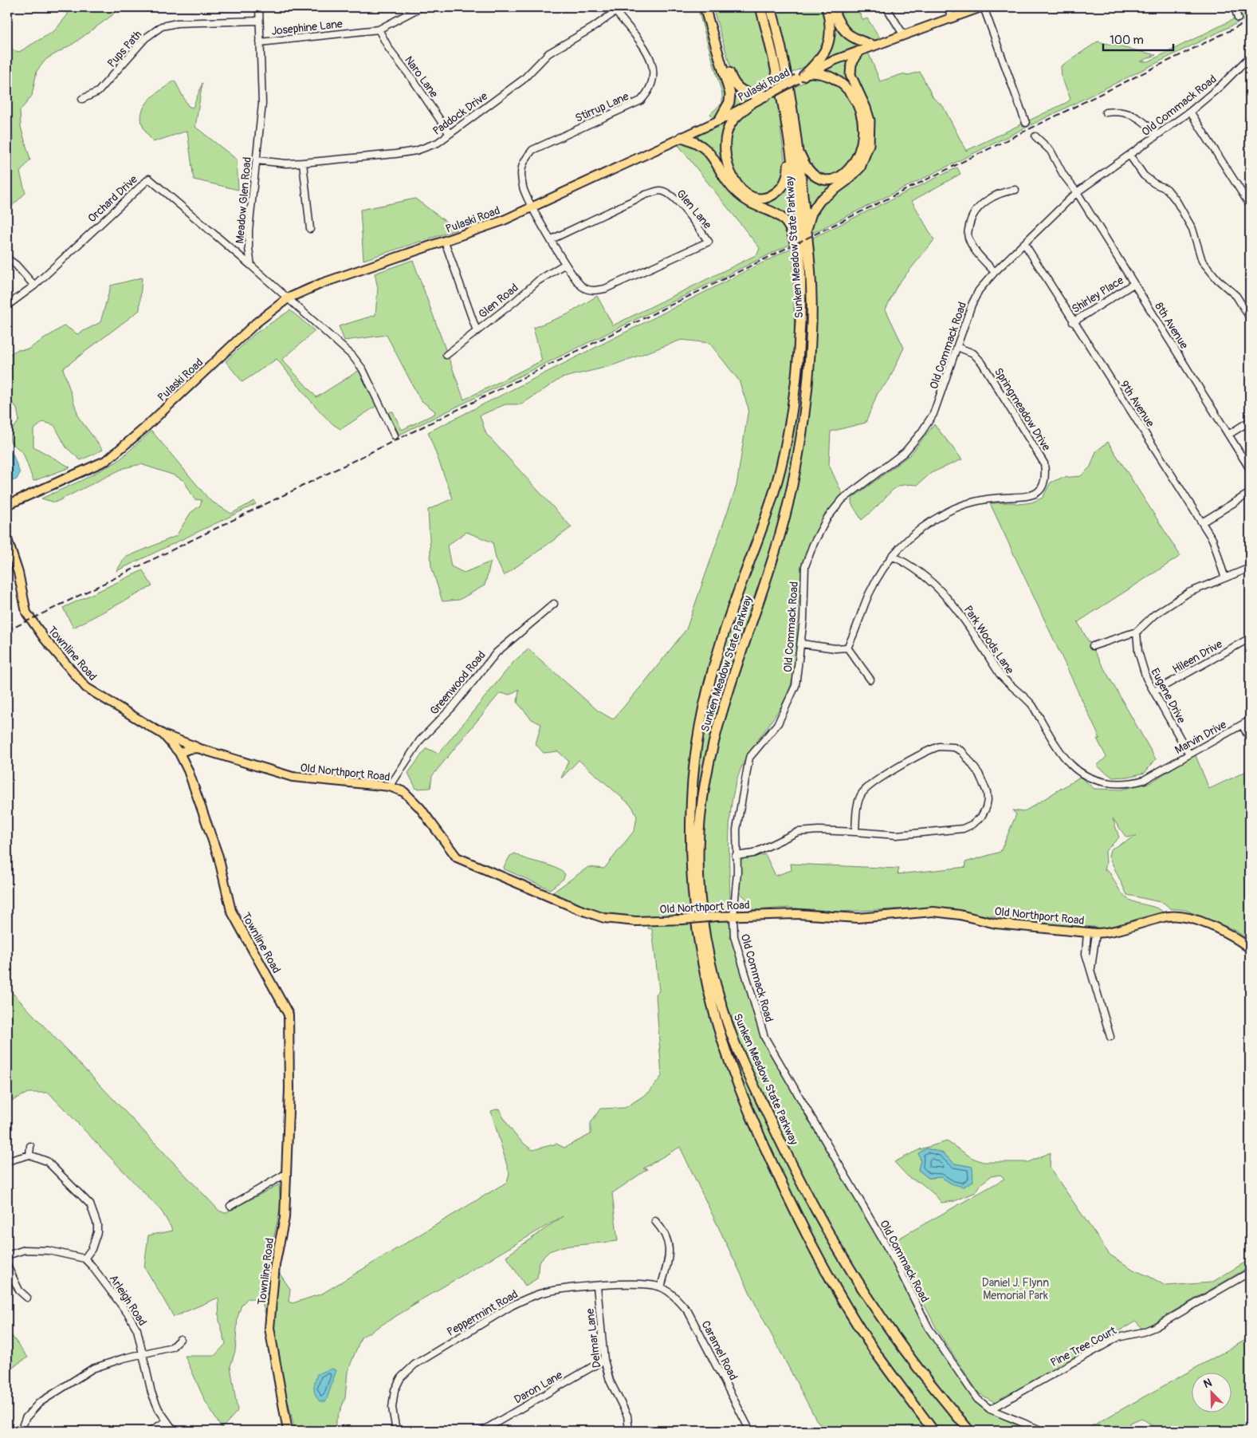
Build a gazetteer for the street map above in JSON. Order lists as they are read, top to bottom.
{
  "streets": {
    "highway": ["Sunken Meadow State Parkway"],
    "main road": ["Pulaski Road", "Townline Road", "Old Northport Road"],
    "street": [
      "Josephine Lane",
      "Pups Path",
      "Naro Lane",
      "Old Commack Road",
      "Stirrup Lane",
      "Paddock Drive",
      "Orchard Drive",
      "Meadow Glen Road",
      "Glen Lane",
      "Shirley Place",
      "Glen Road",
      "8th Avenue",
      "9th Avenue",
      "Springmeadow Drive",
      "Park Woods Lane",
      "Hileen Drive",
      "Greenwood Road",
      "Eugene Drive",
      "Marvin Drive",
      "Arleigh Road",
      "Peppermint Road",
      "Delmar Lane",
      "Pine Tree Court",
      "Caramel Road",
      "Daron Lane"
    ]
  },
  "crossings": [
    ["Josephine Lane", "Naro Lane"],
    ["Josephine Lane", "Meadow Glen Road"],
    ["Pups Path", "Meadow Glen Road"],
    ["Naro Lane", "Paddock Drive"],
    ["Pulaski Road", "Stirrup Lane"],
    ["Pulaski Road", "Glen Lane"],
    ["Old Commack Road", "8th Avenue"],
    ["Old Commack Road", "9th Avenue"],
    ["Old Commack Road", "Springmeadow Drive"],
    ["Old Commack Road", "Old Northport Road"],
    ["Old Commack Road", "Pine Tree Court"],
    ["Stirrup Lane", "Paddock Drive"],
    ["Stirrup Lane", "Glen Lane"],
    ["Paddock Drive", "Meadow Glen Road"],
    ["Orchard Drive", "Meadow Glen Road"],
    ["Glen Lane", "Glen Road"],
    ["Shirley Place", "8th Avenue"],
    ["Shirley Place", "9th Avenue"],
    ["Springmeadow Drive", "Park Woods Lane"],
    ["Park Woods Lane", "Marvin Drive"],
    ["Townline Road", "Old Northport Road"],
    ["Hileen Drive", "Eugene Drive"],
    ["Greenwood Road", "Old Northport Road"],
    ["Eugene Drive", "Marvin Drive"],
    ["Peppermint Road", "Delmar Lane"],
    ["Peppermint Road", "Caramel Road"],
    ["Delmar Lane", "Daron Lane"]
  ],
  "parks": ["Daniel J. Flynn Memorial Park"],
  "scale_bar": "100 m",
  "north": "top left"
}
